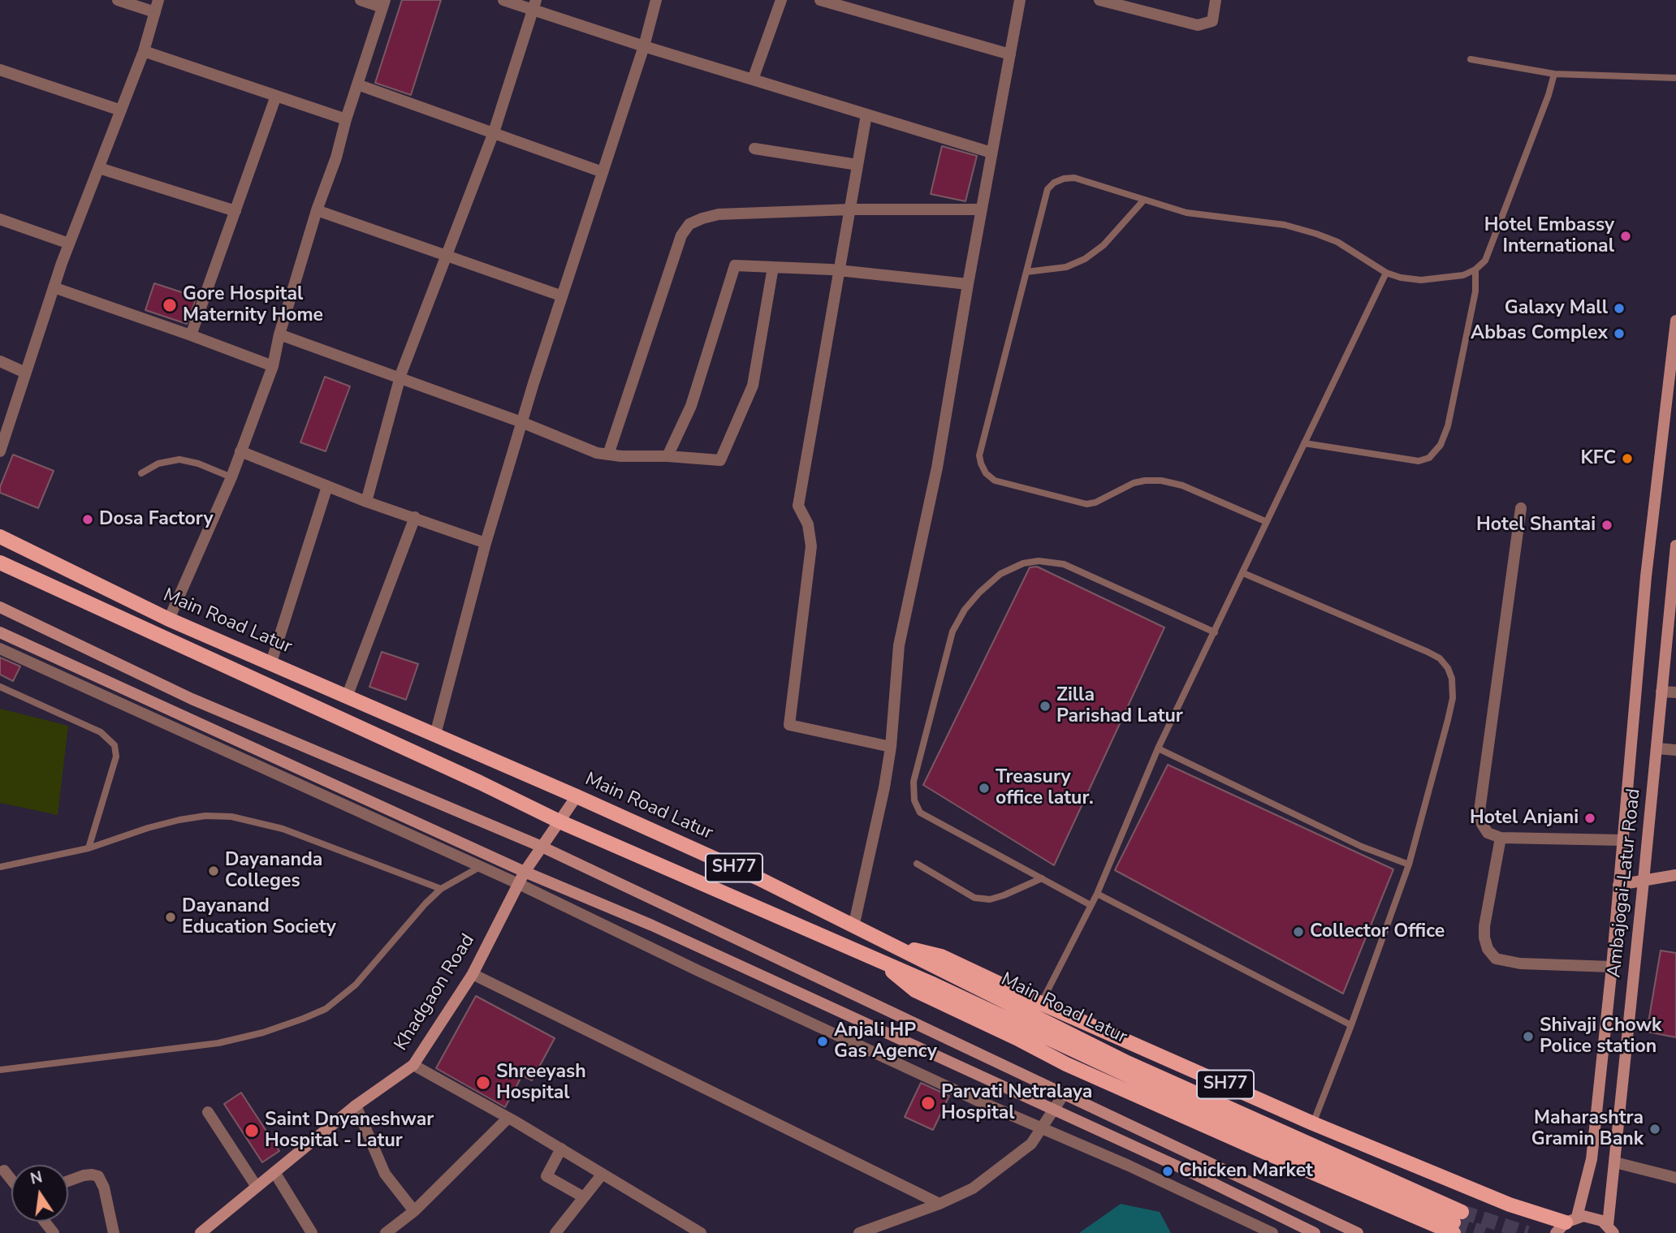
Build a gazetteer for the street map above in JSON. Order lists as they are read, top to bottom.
{
  "streets": {
    "main road": ["Main Road Latur", "SH77"],
    "street": ["Ambajogai-Latur Road", "Khadgaon Road"]
  },
  "crossings": [
    ["Main Road Latur", "SH77"],
    ["Main Road Latur", "Khadgaon Road"],
    ["SH77", "Khadgaon Road"]
  ],
  "places": [
    "Hotel Embassy International",
    "Gore Hospital Maternity Home",
    "Galaxy Mall",
    "Abbas Complex",
    "KFC",
    "Dosa Factory",
    "Hotel Shantai",
    "Zilla Parishad Latur",
    "Treasury office latur.",
    "Hotel Anjani",
    "Dayananda Colleges",
    "Dayanand Education Society",
    "Collector Office",
    "Shivaji Chowk Police station",
    "Anjali HP Gas Agency",
    "Shreeyash Hospital",
    "Parvati Netralaya Hospital",
    "Maharashtra Gramin Bank",
    "Saint Dnyaneshwar Hospital - Latur",
    "Chicken Market"
  ],
  "north": "top"
}
